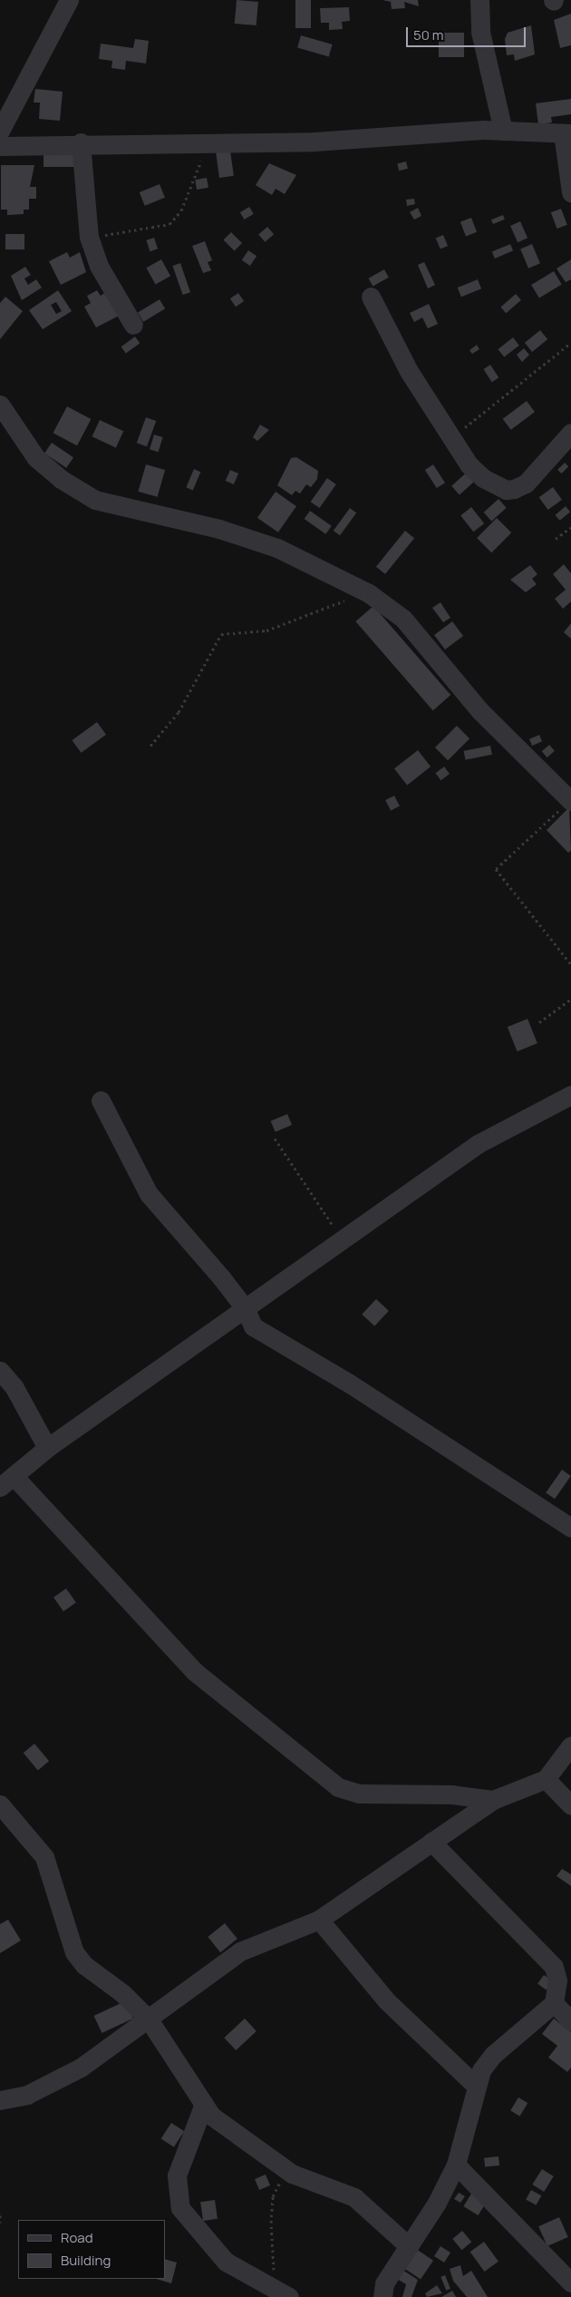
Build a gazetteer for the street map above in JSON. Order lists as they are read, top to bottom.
{
  "legend": ["Road", "Building"],
  "scale_bar": "50 m"
}
